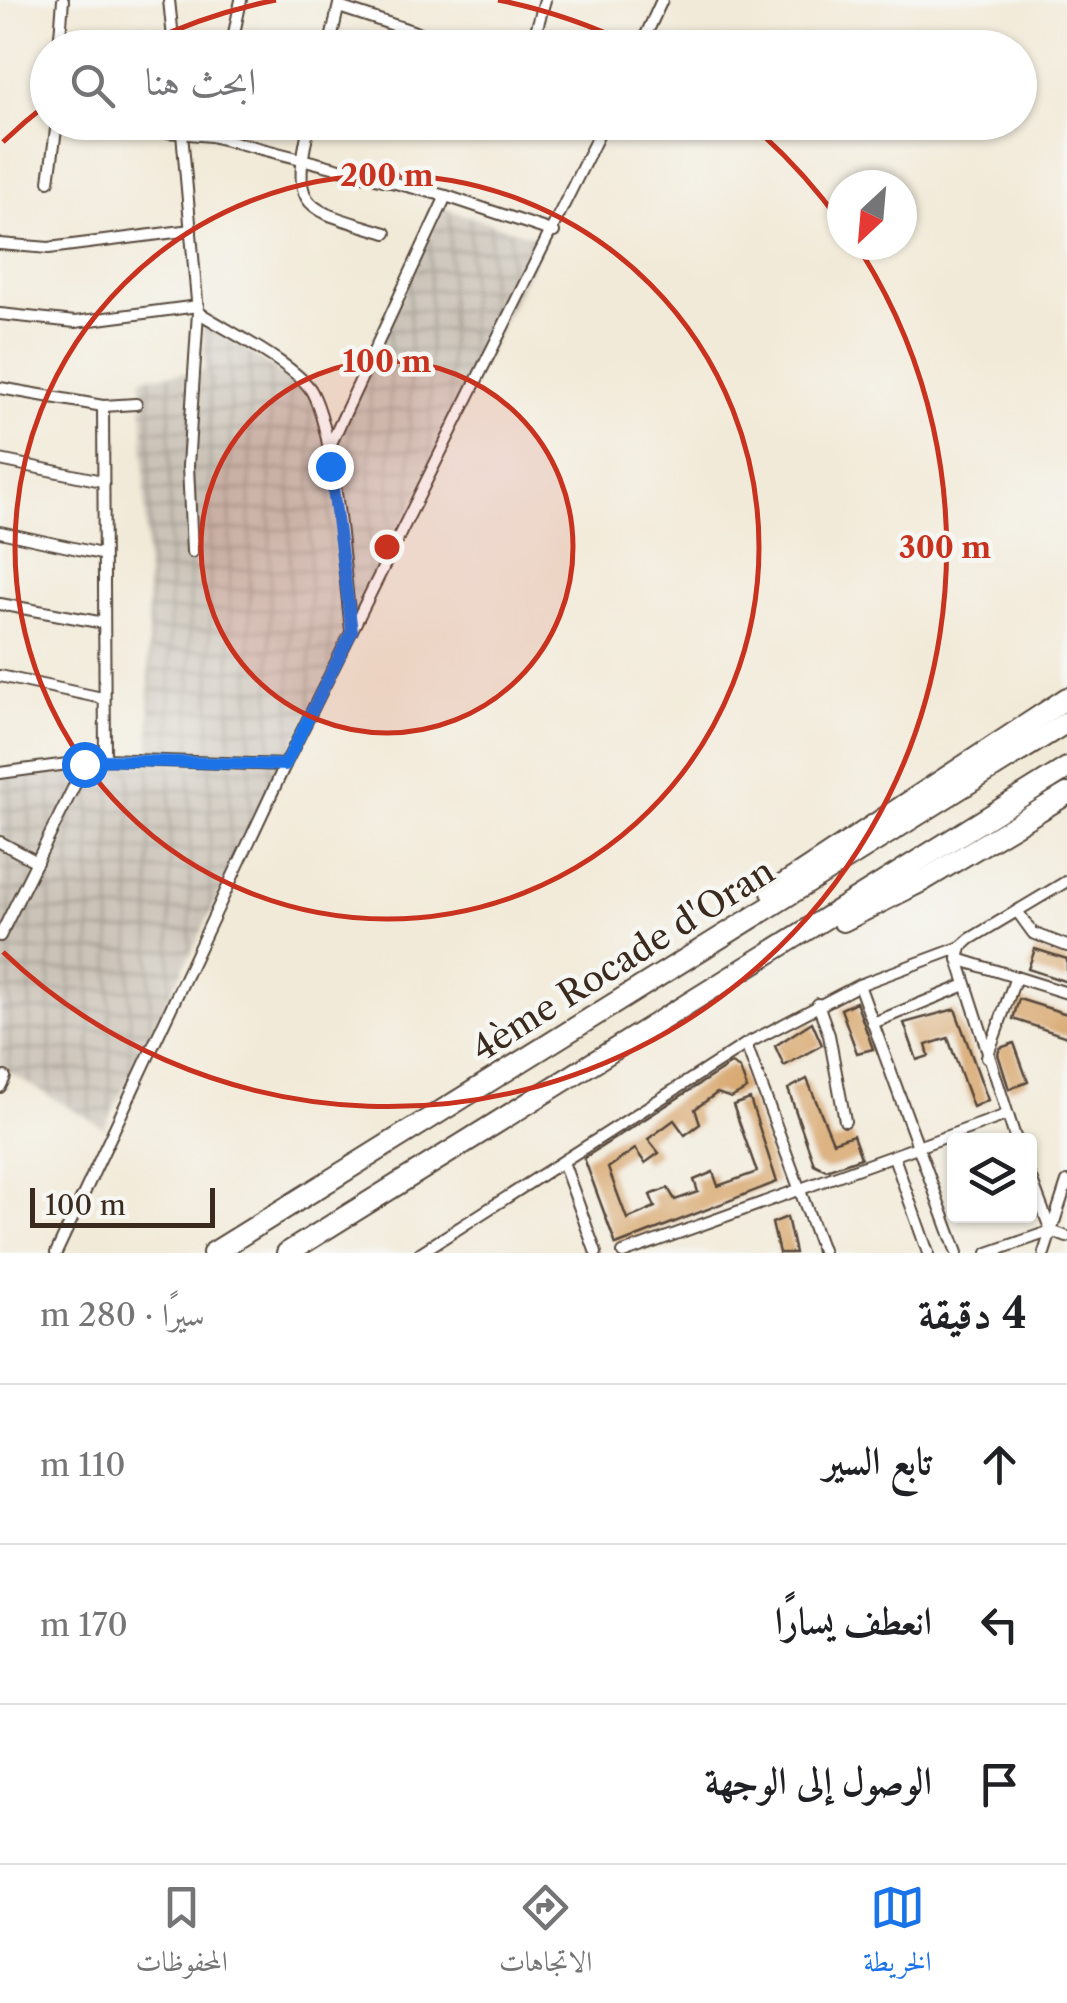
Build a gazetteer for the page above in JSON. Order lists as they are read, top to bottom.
{
  "streets": {
    "highway": ["4ème Rocade d'Oran"]
  },
  "scale_bar": "100 m",
  "north": "bottom left",
  "page": {
    "search": "ابحث هنا",
    "scale": "100 m",
    "heading": ["4 دقيقة", "سيرًا · 280 m"],
    "list": [
      ["تابع السير", "110 m"],
      ["انعطف يسارًا", "170 m"],
      "الوصول إلى الوجهة"
    ],
    "nav": ["الخريطة", "الاتجاهات", "المحفوظات"]
  },
  "rings": ["200 m", "100 m", "300 m"]
}
